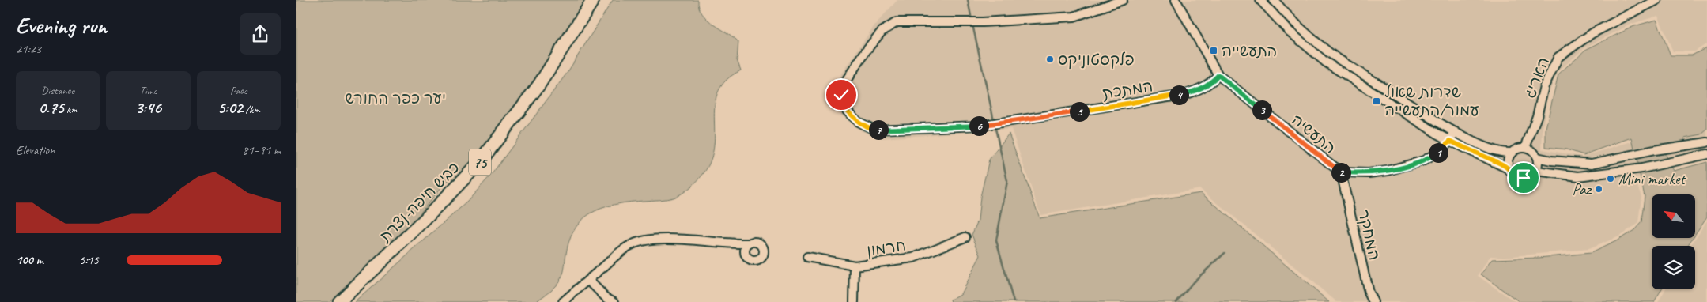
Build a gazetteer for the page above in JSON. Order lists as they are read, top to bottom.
{
  "streets": {
    "highway": ["75", "כביש חיפה-נצרת"],
    "street": [
      "האריג",
      "המתכת",
      "התעשיה",
      "המחקר",
      "חרמון"
    ]
  },
  "crossings": [
    ["המתכת", "התעשיה"],
    ["התעשיה", "המחקר"]
  ],
  "parks": ["יער כפר החורש"],
  "places": {
    "transit": ["התעשייה", "שדרות שאול עמור/התעשייה"],
    "other": ["פלקסטוניקס", "Mini market", "Paz"]
  },
  "north": "top left",
  "page": {
    "heading": ["Evening run", "21:23"],
    "stats": [
      ["Distance", "0.75 km"],
      ["Time", "3:46"],
      ["Pace", "5:02 /km"]
    ],
    "pins": [
      "4",
      "3",
      "5",
      "6",
      "7",
      "1",
      "2"
    ],
    "chart": ["Elevation", "81–91 m"],
    "list": [
      {
        "name": "100 m",
        "note": "5:15"
      }
    ]
  }
}
